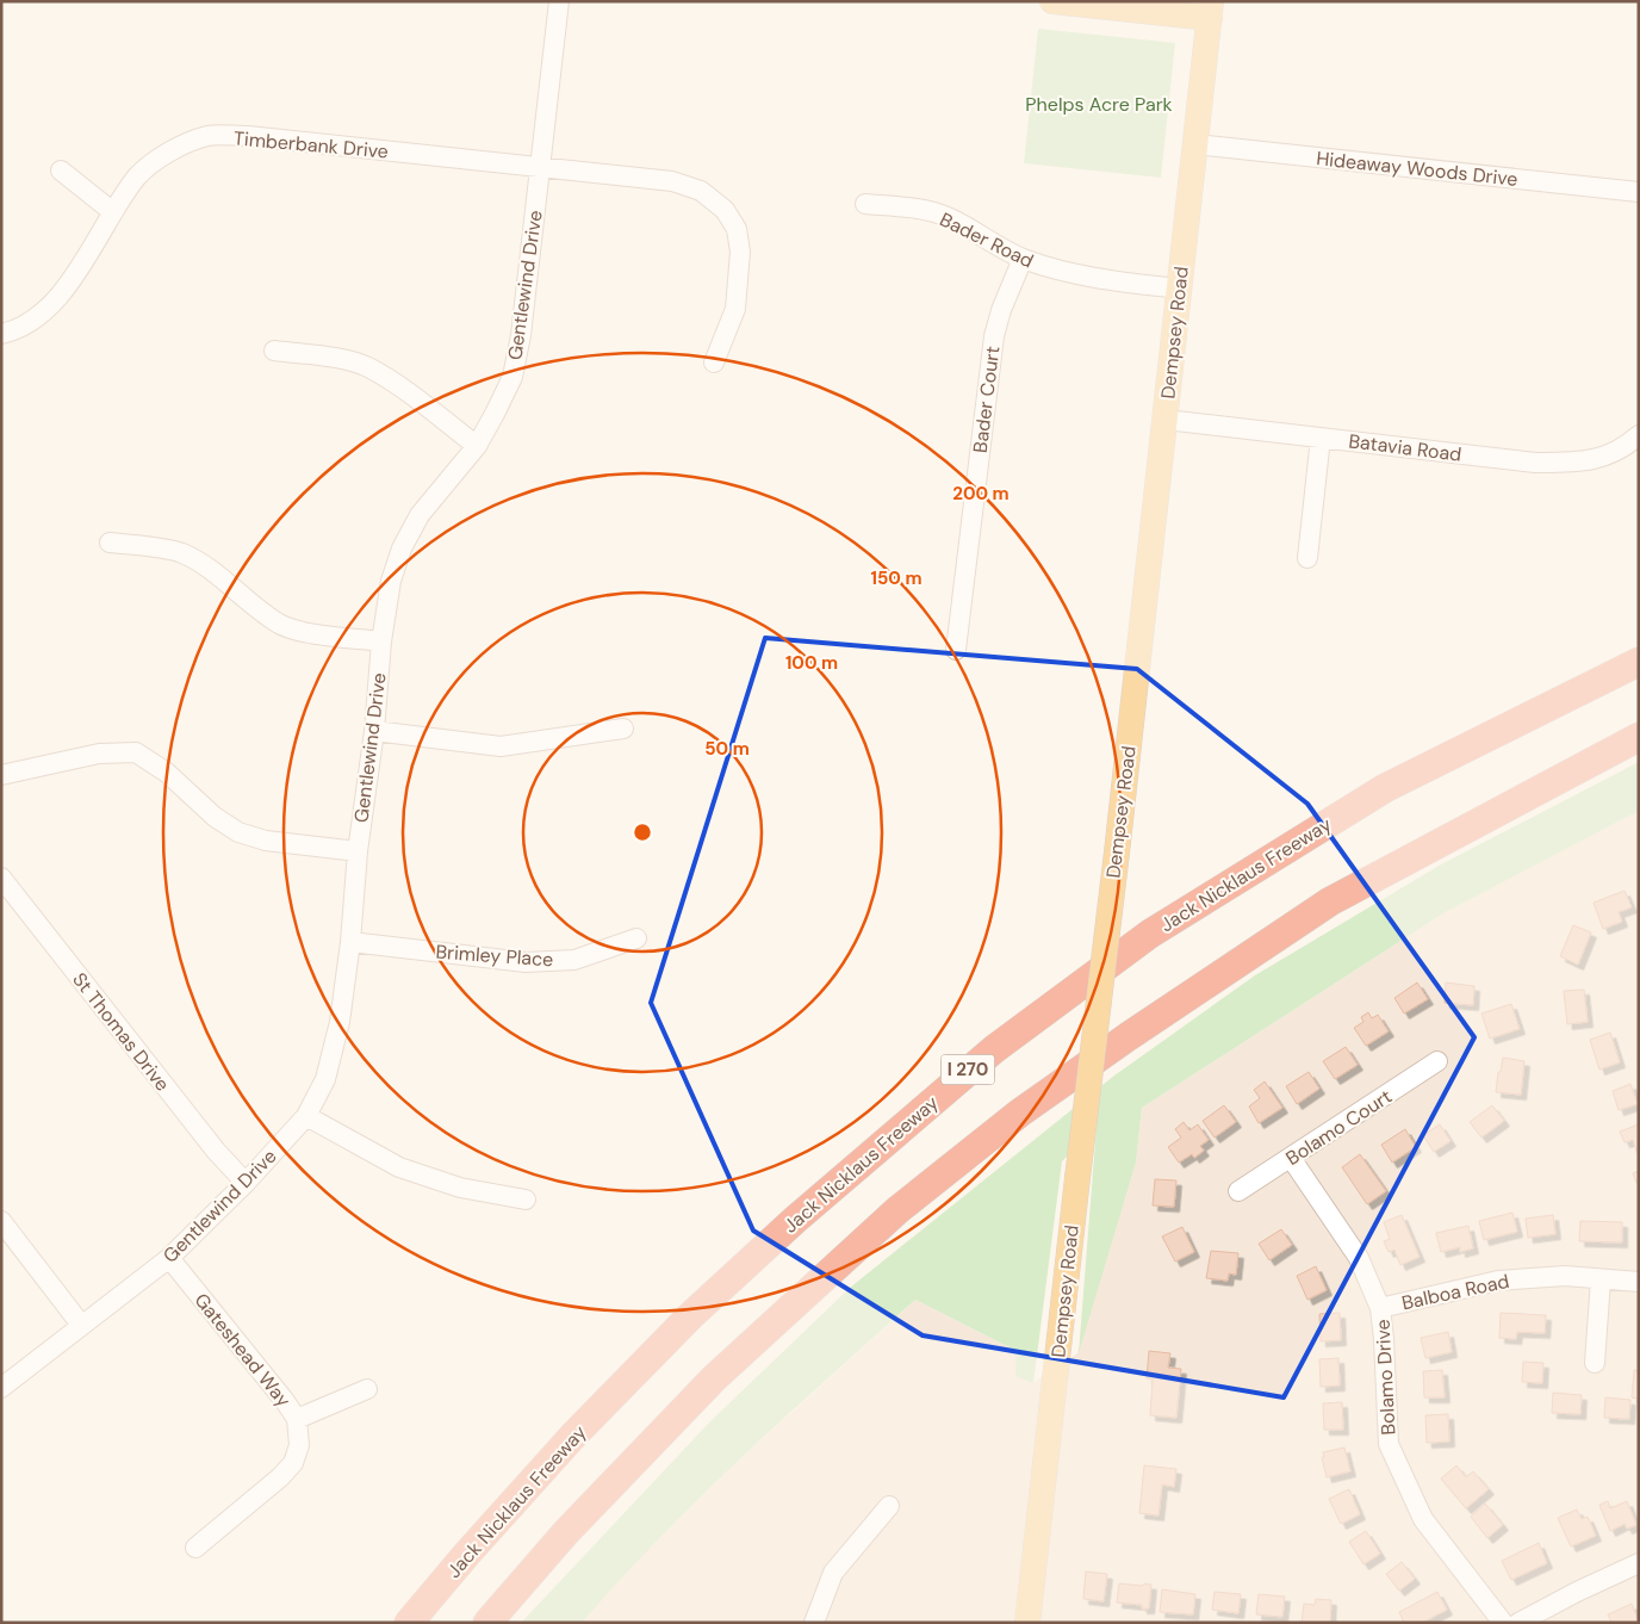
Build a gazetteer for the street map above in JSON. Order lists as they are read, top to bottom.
{
  "streets": {
    "highway": ["Jack Nicklaus Freeway", "I 270"],
    "main road": ["Dempsey Road"],
    "street": [
      "Timberbank Drive",
      "Hideaway Woods Drive",
      "Bader Road",
      "Gentlewind Drive",
      "Bader Court",
      "Batavia Road",
      "Brimley Place",
      "St Thomas Drive",
      "Bolamo Court",
      "Balboa Road",
      "Gateshead Way",
      "Bolamo Drive"
    ]
  },
  "crossings": [
    ["Timberbank Drive", "Gentlewind Drive"],
    ["Hideaway Woods Drive", "Dempsey Road"],
    ["Bader Road", "Dempsey Road"],
    ["Bader Road", "Bader Court"],
    ["Gentlewind Drive", "Brimley Place"],
    ["Gentlewind Drive", "St Thomas Drive"],
    ["Gentlewind Drive", "Gateshead Way"],
    ["Dempsey Road", "Batavia Road"],
    ["Bolamo Court", "Bolamo Drive"],
    ["Balboa Road", "Bolamo Drive"]
  ],
  "parks": ["Phelps Acre Park"],
  "rings": [
    "200 m",
    "150 m",
    "100 m",
    "50 m"
  ]
}
